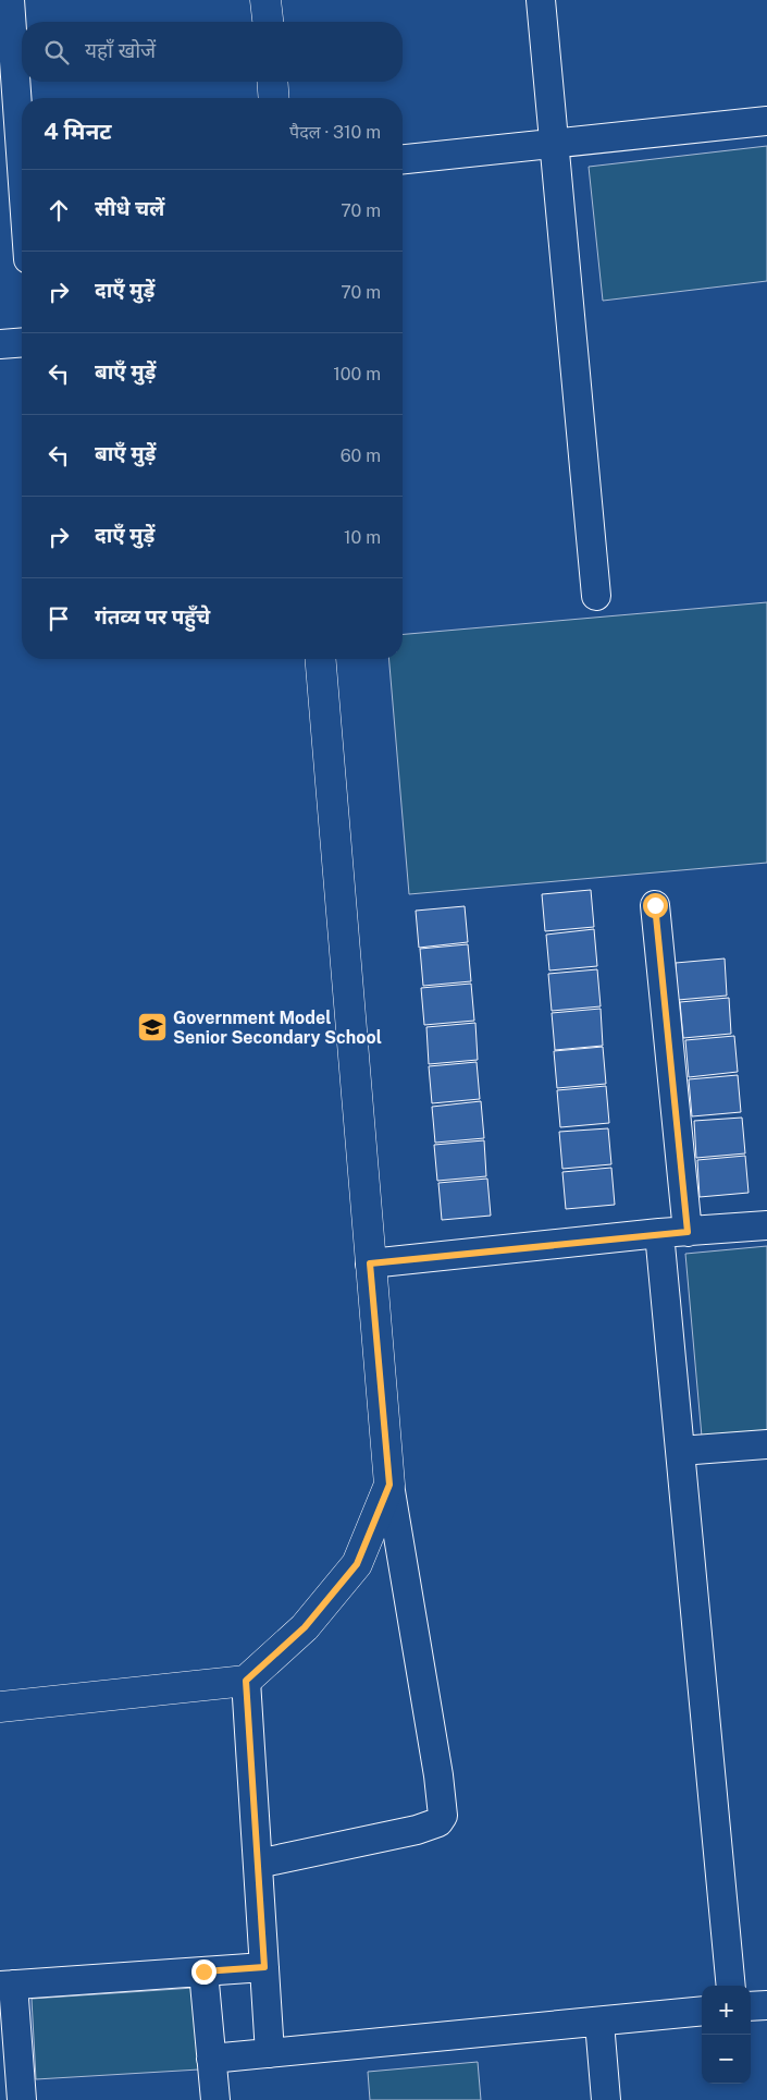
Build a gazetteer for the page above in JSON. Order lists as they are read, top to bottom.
{
  "places": {
    "school or university": ["Government Model Senior Secondary School"]
  },
  "page": {
    "search": "यहाँ खोजें",
    "heading": ["4 मिनट", "पैदल · 310 m"],
    "list": [
      ["सीधे चलें", "70 m"],
      ["दाएँ मुड़ें", "70 m"],
      ["बाएँ मुड़ें", "100 m"],
      ["बाएँ मुड़ें", "60 m"],
      ["दाएँ मुड़ें", "10 m"],
      "गंतव्य पर पहुँचे"
    ],
    "map_buttons": ["+", "−"]
  }
}
